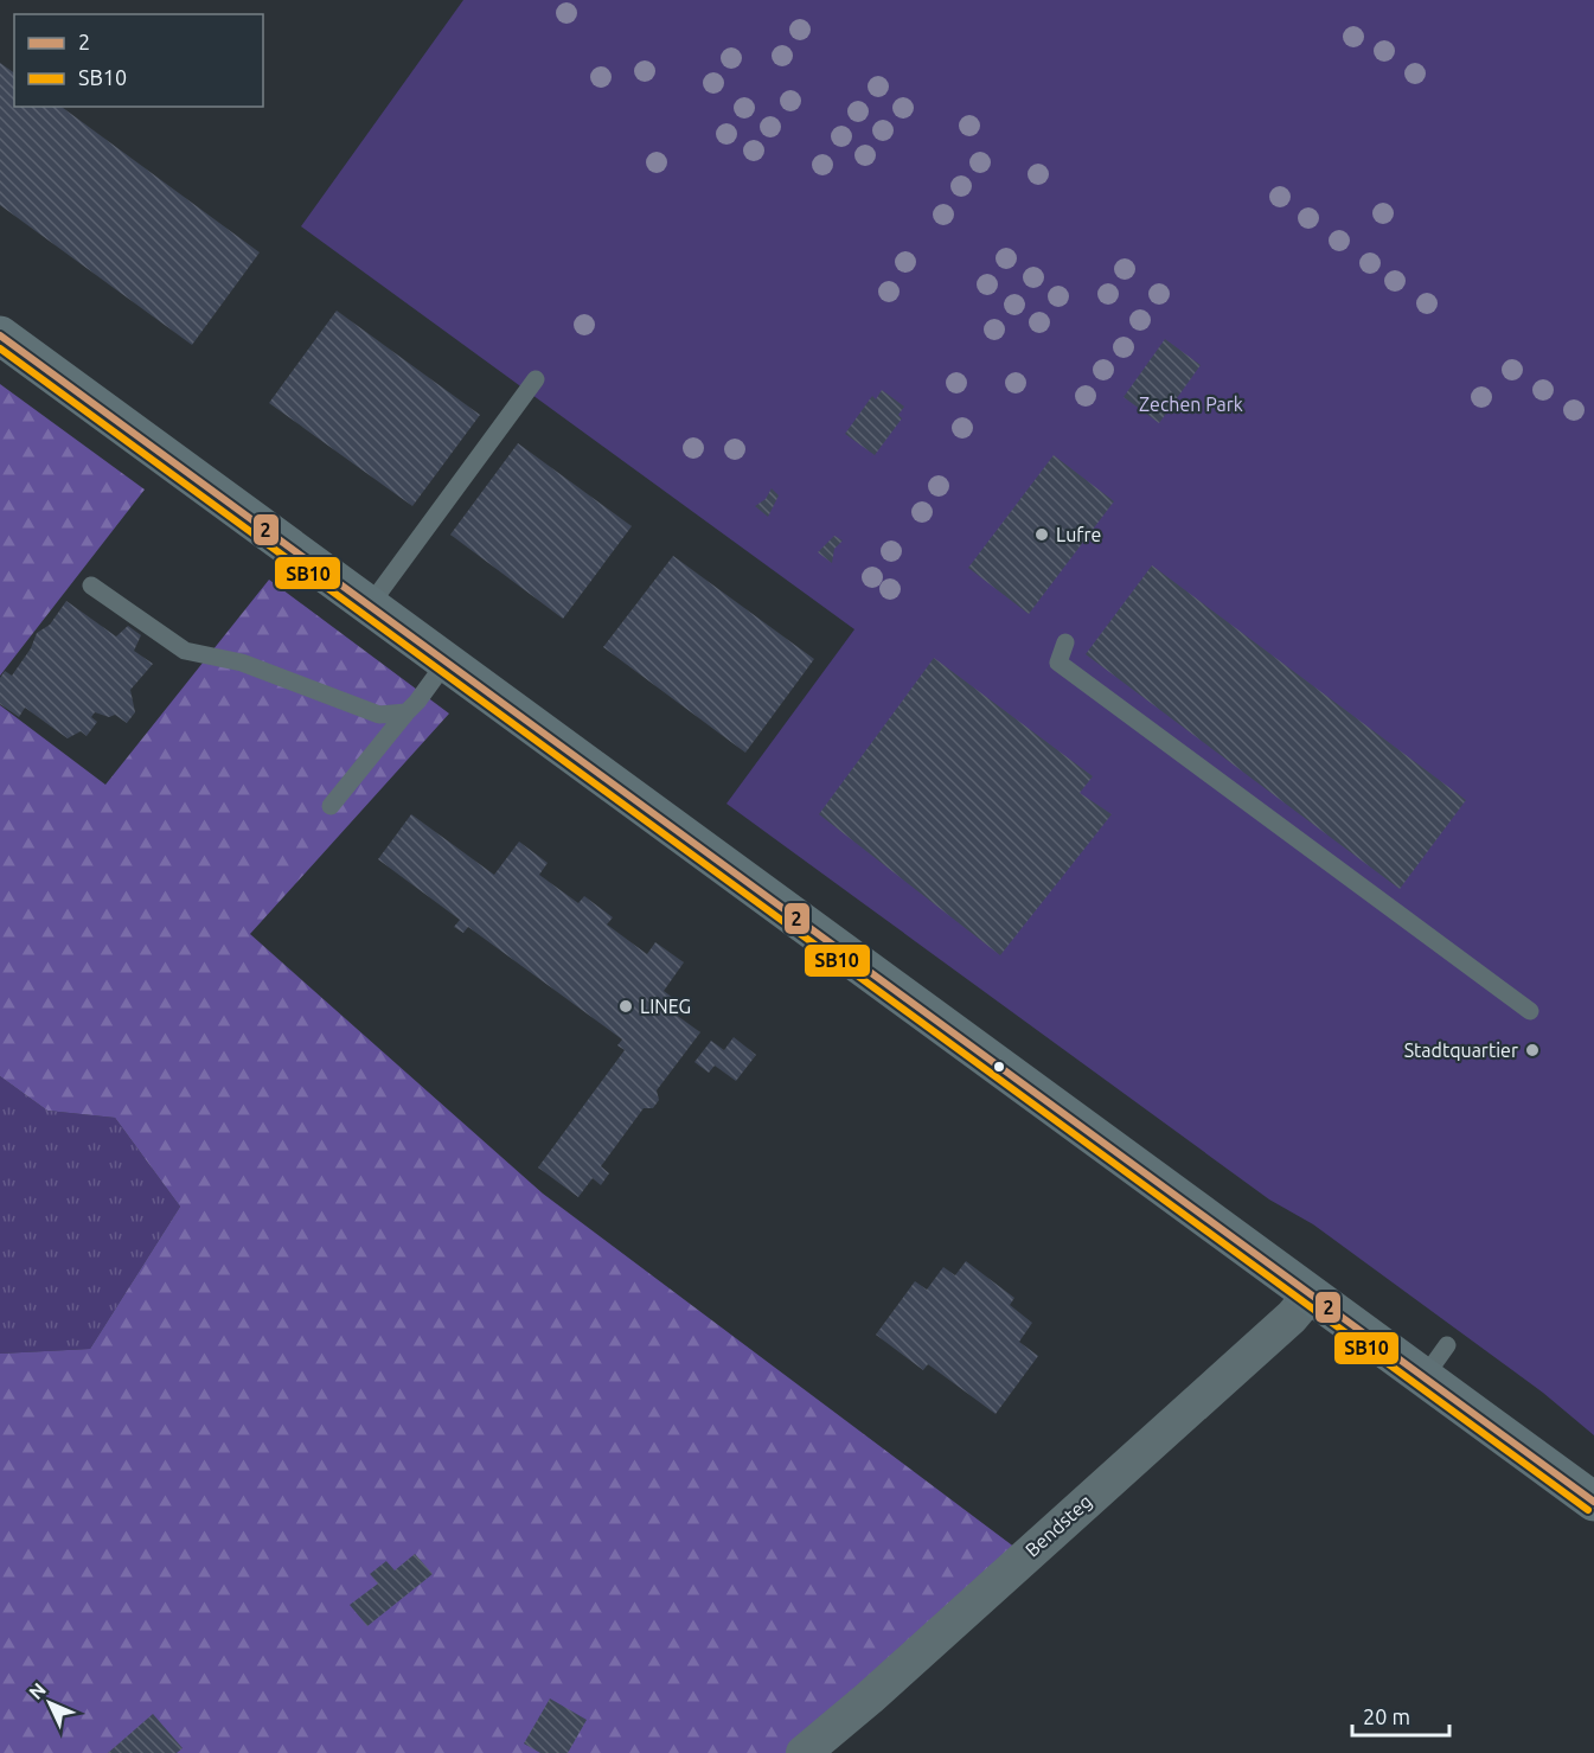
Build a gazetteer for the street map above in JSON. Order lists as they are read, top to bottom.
{
  "streets": {
    "street": ["Bendsteg"]
  },
  "parks": ["Zechen Park"],
  "places": ["Lufre", "LINEG", "Stadtquartier"],
  "lines": ["transit line 2", "transit line SB10"],
  "legend": ["2", "SB10"],
  "scale_bar": "20 m",
  "north": "top left"
}
